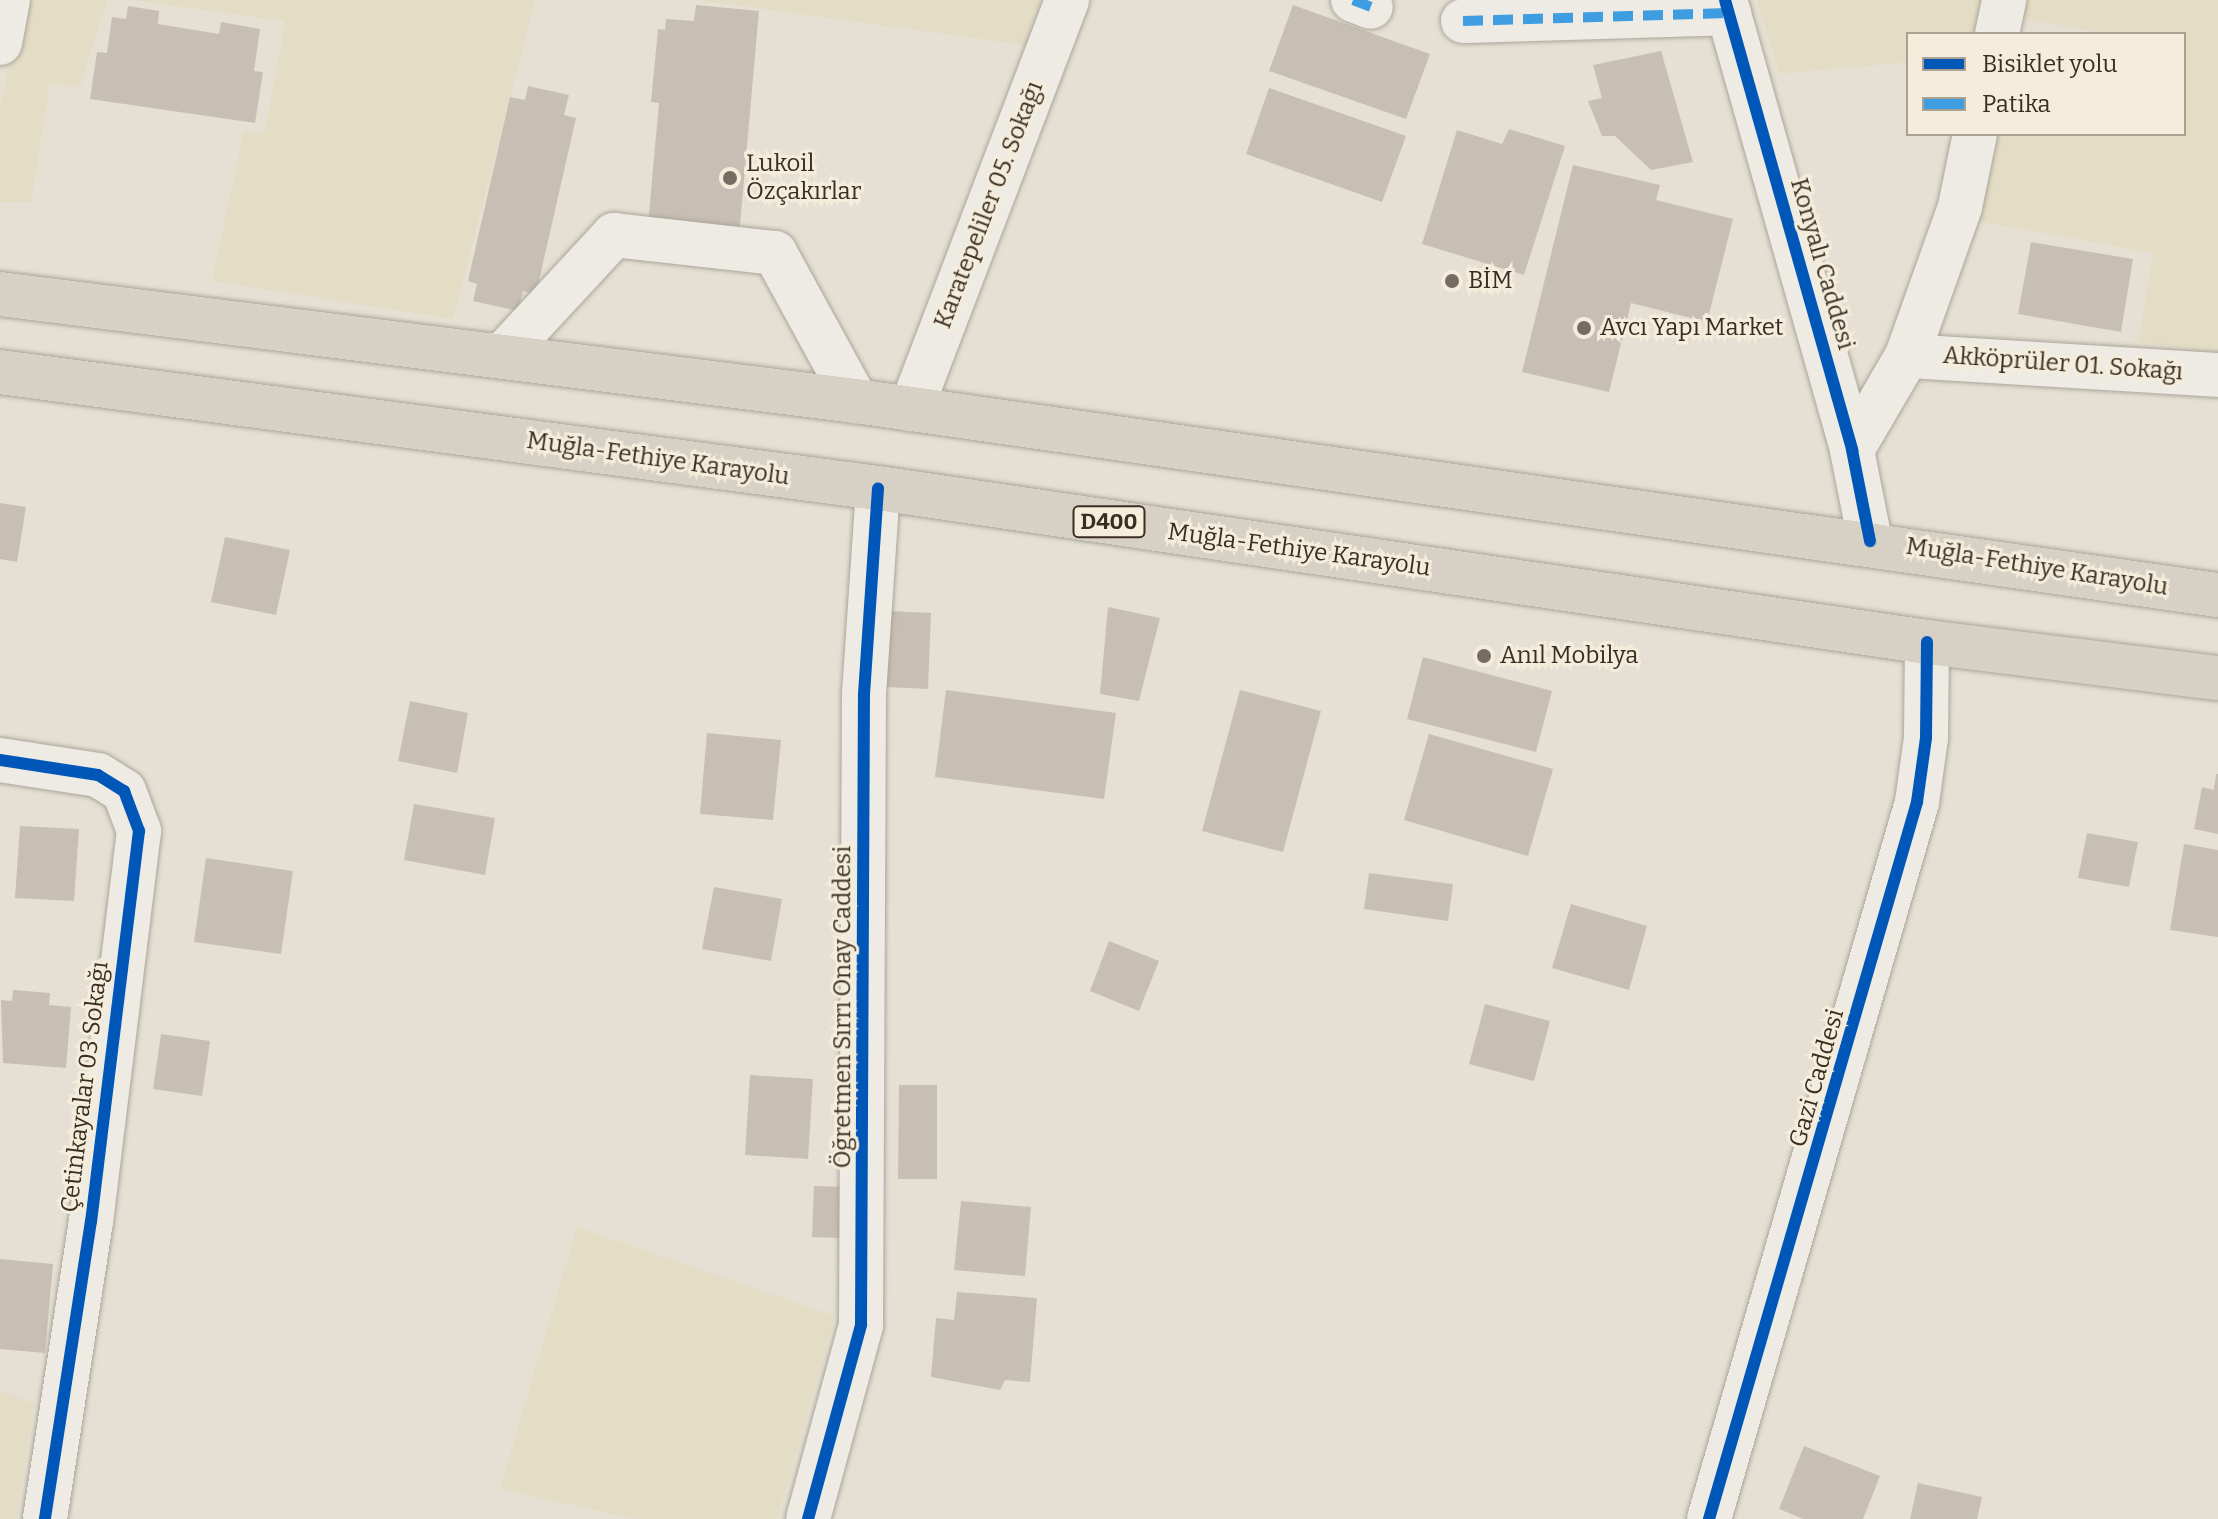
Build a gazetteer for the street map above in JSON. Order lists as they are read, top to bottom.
{
  "streets": {
    "highway": ["Muğla-Fethiye Karayolu", "D400"],
    "street": [
      "Karatepeliler 05. Sokağı",
      "Konyalı Caddesi",
      "Akköprüler 01. Sokağı",
      "Öğretmen Sırrı Onay Caddesi",
      "Gazi Caddesi",
      "Çetinkayalar 03 Sokağı"
    ]
  },
  "crossings": [
    ["Karatepeliler 05. Sokağı", "Muğla-Fethiye Karayolu"],
    ["Konyalı Caddesi", "Muğla-Fethiye Karayolu"],
    ["Muğla-Fethiye Karayolu", "Öğretmen Sırrı Onay Caddesi"],
    ["Muğla-Fethiye Karayolu", "Gazi Caddesi"]
  ],
  "places": [
    "Lukoil Özçakırlar",
    "BİM",
    "Avcı Yapı Market",
    "Anıl Mobilya"
  ],
  "legend": ["Bisiklet yolu", "Patika"]
}
